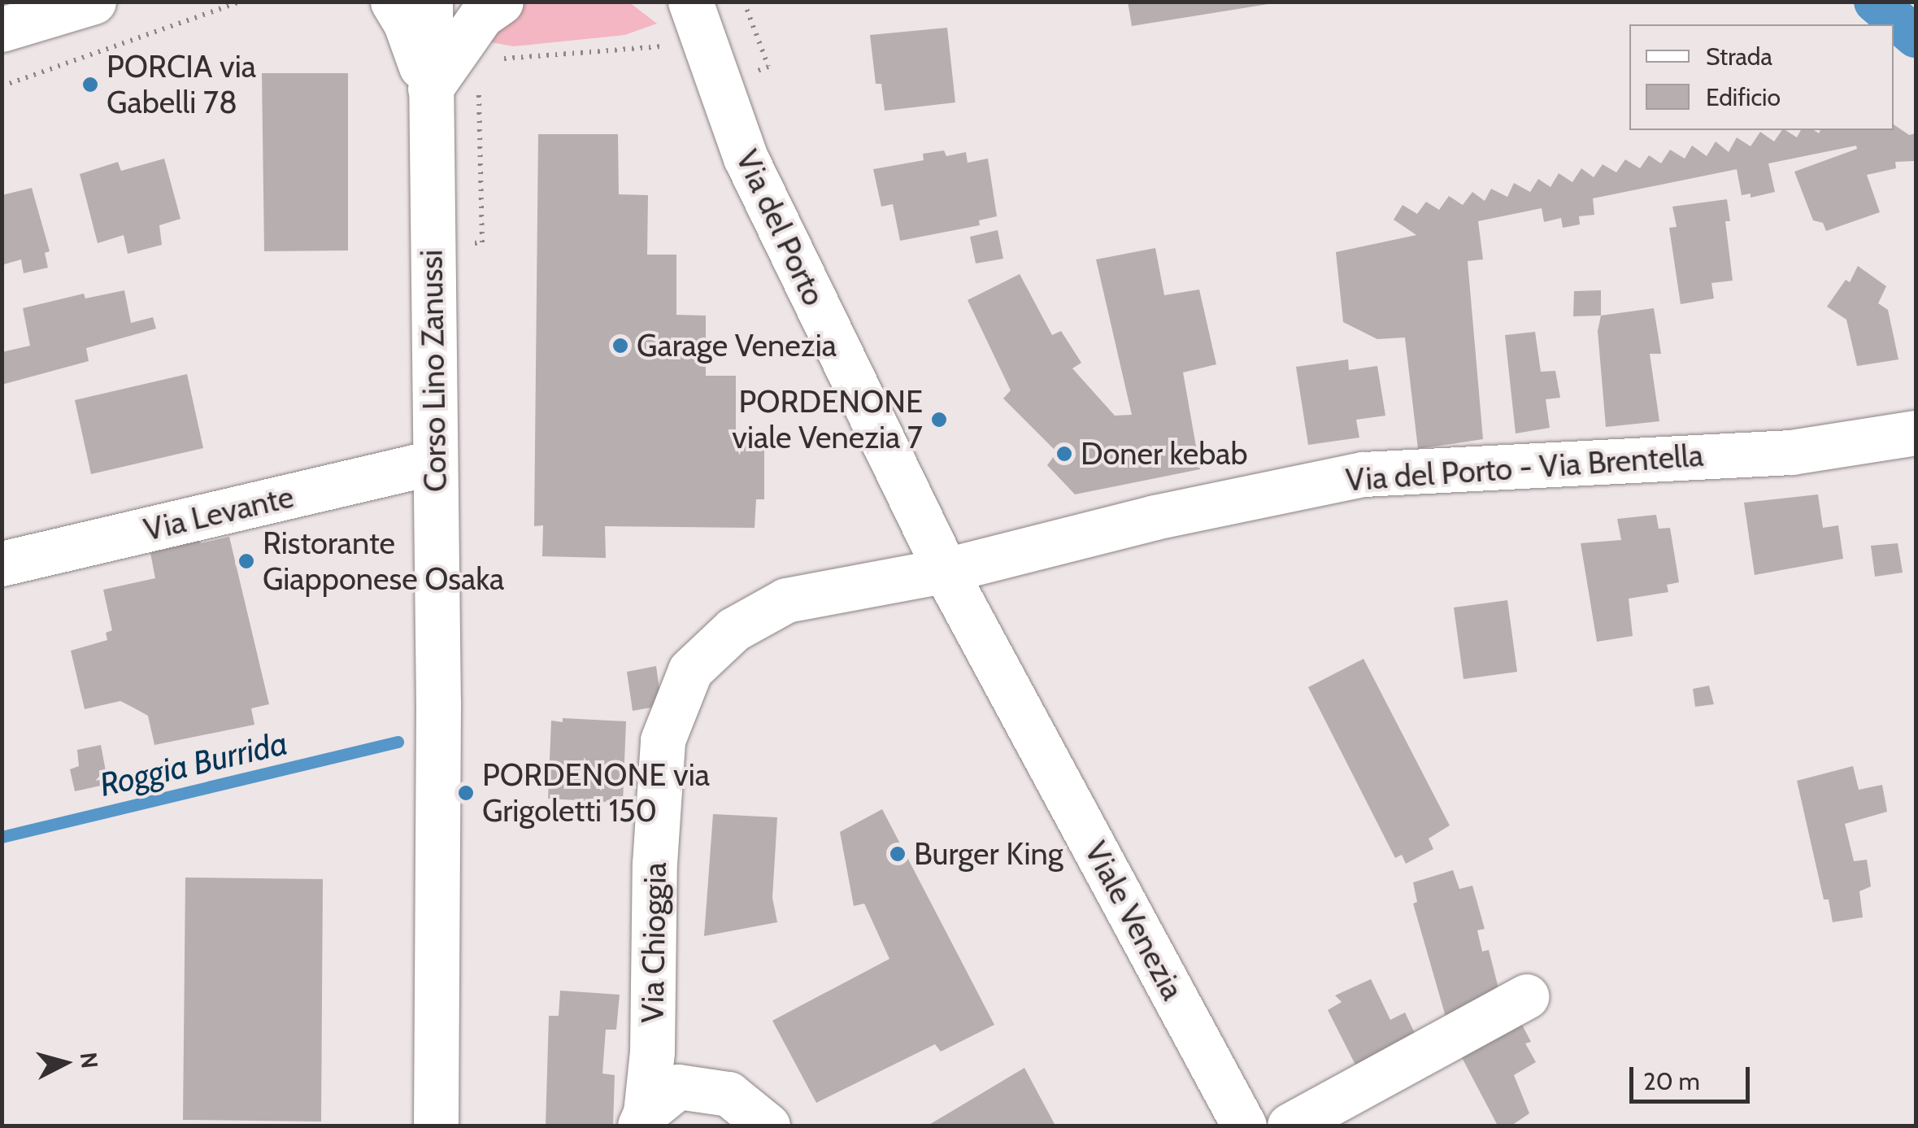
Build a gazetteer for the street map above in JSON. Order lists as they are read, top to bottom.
{
  "streets": {
    "main road": [
      "Via del Porto",
      "Corso Lino Zanussi",
      "Via del Porto - Via Brentella",
      "Via Levante",
      "Viale Venezia",
      "Via Chioggia"
    ]
  },
  "crossings": [
    ["Via del Porto", "Via del Porto - Via Brentella"],
    ["Via del Porto", "Viale Venezia"],
    ["Via del Porto", "Via Chioggia"],
    ["Corso Lino Zanussi", "Via Levante"],
    ["Via del Porto - Via Brentella", "Viale Venezia"],
    ["Via del Porto - Via Brentella", "Via Chioggia"],
    ["Viale Venezia", "Via Chioggia"]
  ],
  "water": ["Roggia Burrida"],
  "places": [
    "PORCIA via Gabelli 78",
    "Garage Venezia",
    "PORDENONE viale Venezia 7",
    "Doner kebab",
    "Ristorante Giapponese Osaka",
    "PORDENONE via Grigoletti 150",
    "Burger King"
  ],
  "legend": ["Strada", "Edificio"],
  "scale_bar": "20 m",
  "north": "right"
}
